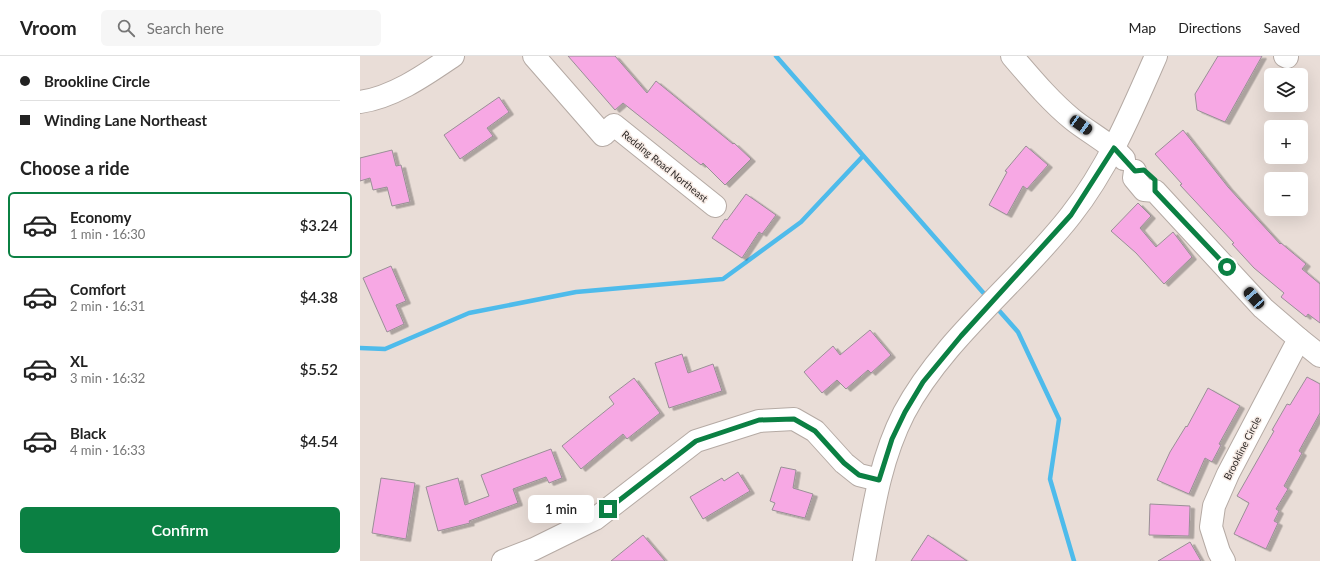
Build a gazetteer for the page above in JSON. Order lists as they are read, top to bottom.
{
  "streets": {
    "street": ["Redding Road Northeast", "Brookline Circle"]
  },
  "page": {
    "header": "Vroom",
    "search": "Search here",
    "nav": ["Map", "Directions", "Saved"],
    "banner": ["Brookline Circle", "Winding Lane Northeast"],
    "map_buttons": ["+", "−"],
    "heading": "Choose a ride",
    "list": [
      {
        "name": "Economy",
        "note": "1 min · 16:30",
        "value": "$3.24"
      },
      {
        "name": "Comfort",
        "note": "2 min · 16:31",
        "value": "$4.38"
      },
      {
        "name": "XL",
        "note": "3 min · 16:32",
        "value": "$5.52"
      },
      {
        "name": "Black",
        "note": "4 min · 16:33",
        "value": "$4.54"
      }
    ],
    "bubble": "1 min",
    "buttons": "Confirm"
  }
}
